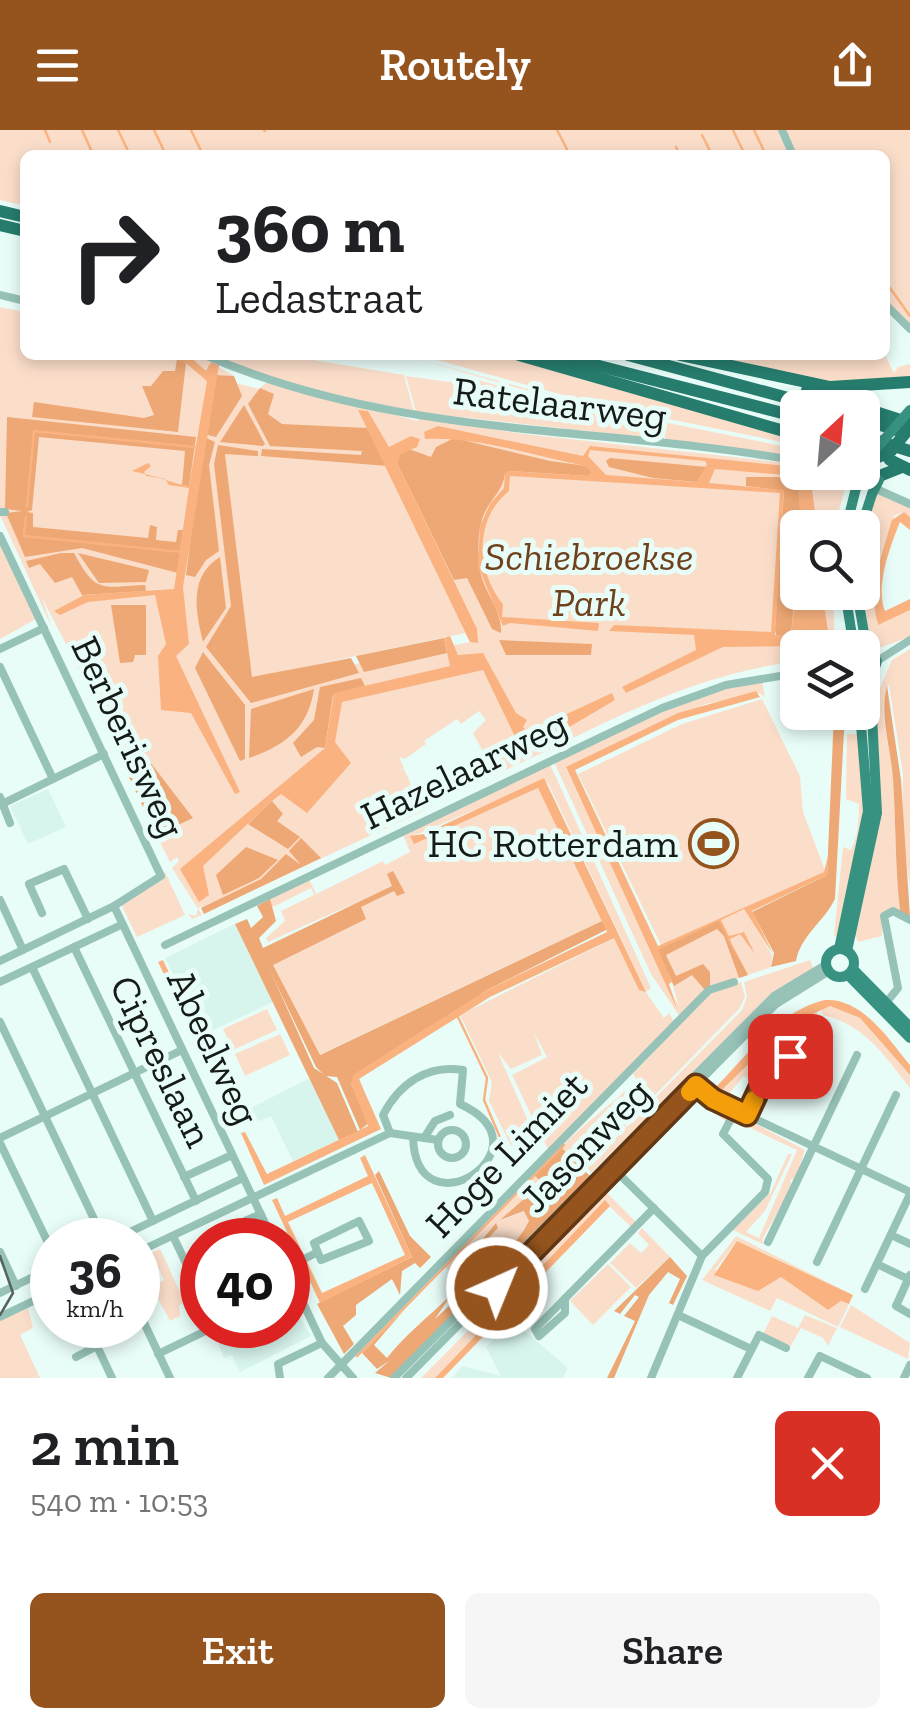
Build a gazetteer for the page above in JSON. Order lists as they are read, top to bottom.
{
  "streets": {
    "street": [
      "Ratelaarweg",
      "Berberisweg",
      "Hazelaarweg",
      "Abeelweg",
      "Cipreslaan",
      "Jasonweg",
      "Hoge Limiet"
    ]
  },
  "crossings": [
    ["Berberisweg", "Abeelweg"]
  ],
  "parks": ["Schiebroekse Park"],
  "places": {
    "sports": ["HC Rotterdam"]
  },
  "north": "top right",
  "page": {
    "header": "Routely",
    "turn": ["360 m", "Ledastraat"],
    "speed": "36 km/h",
    "limit": "40",
    "heading": ["2 min", "540 m · 10:53"],
    "buttons": ["Exit", "Share"]
  }
}
